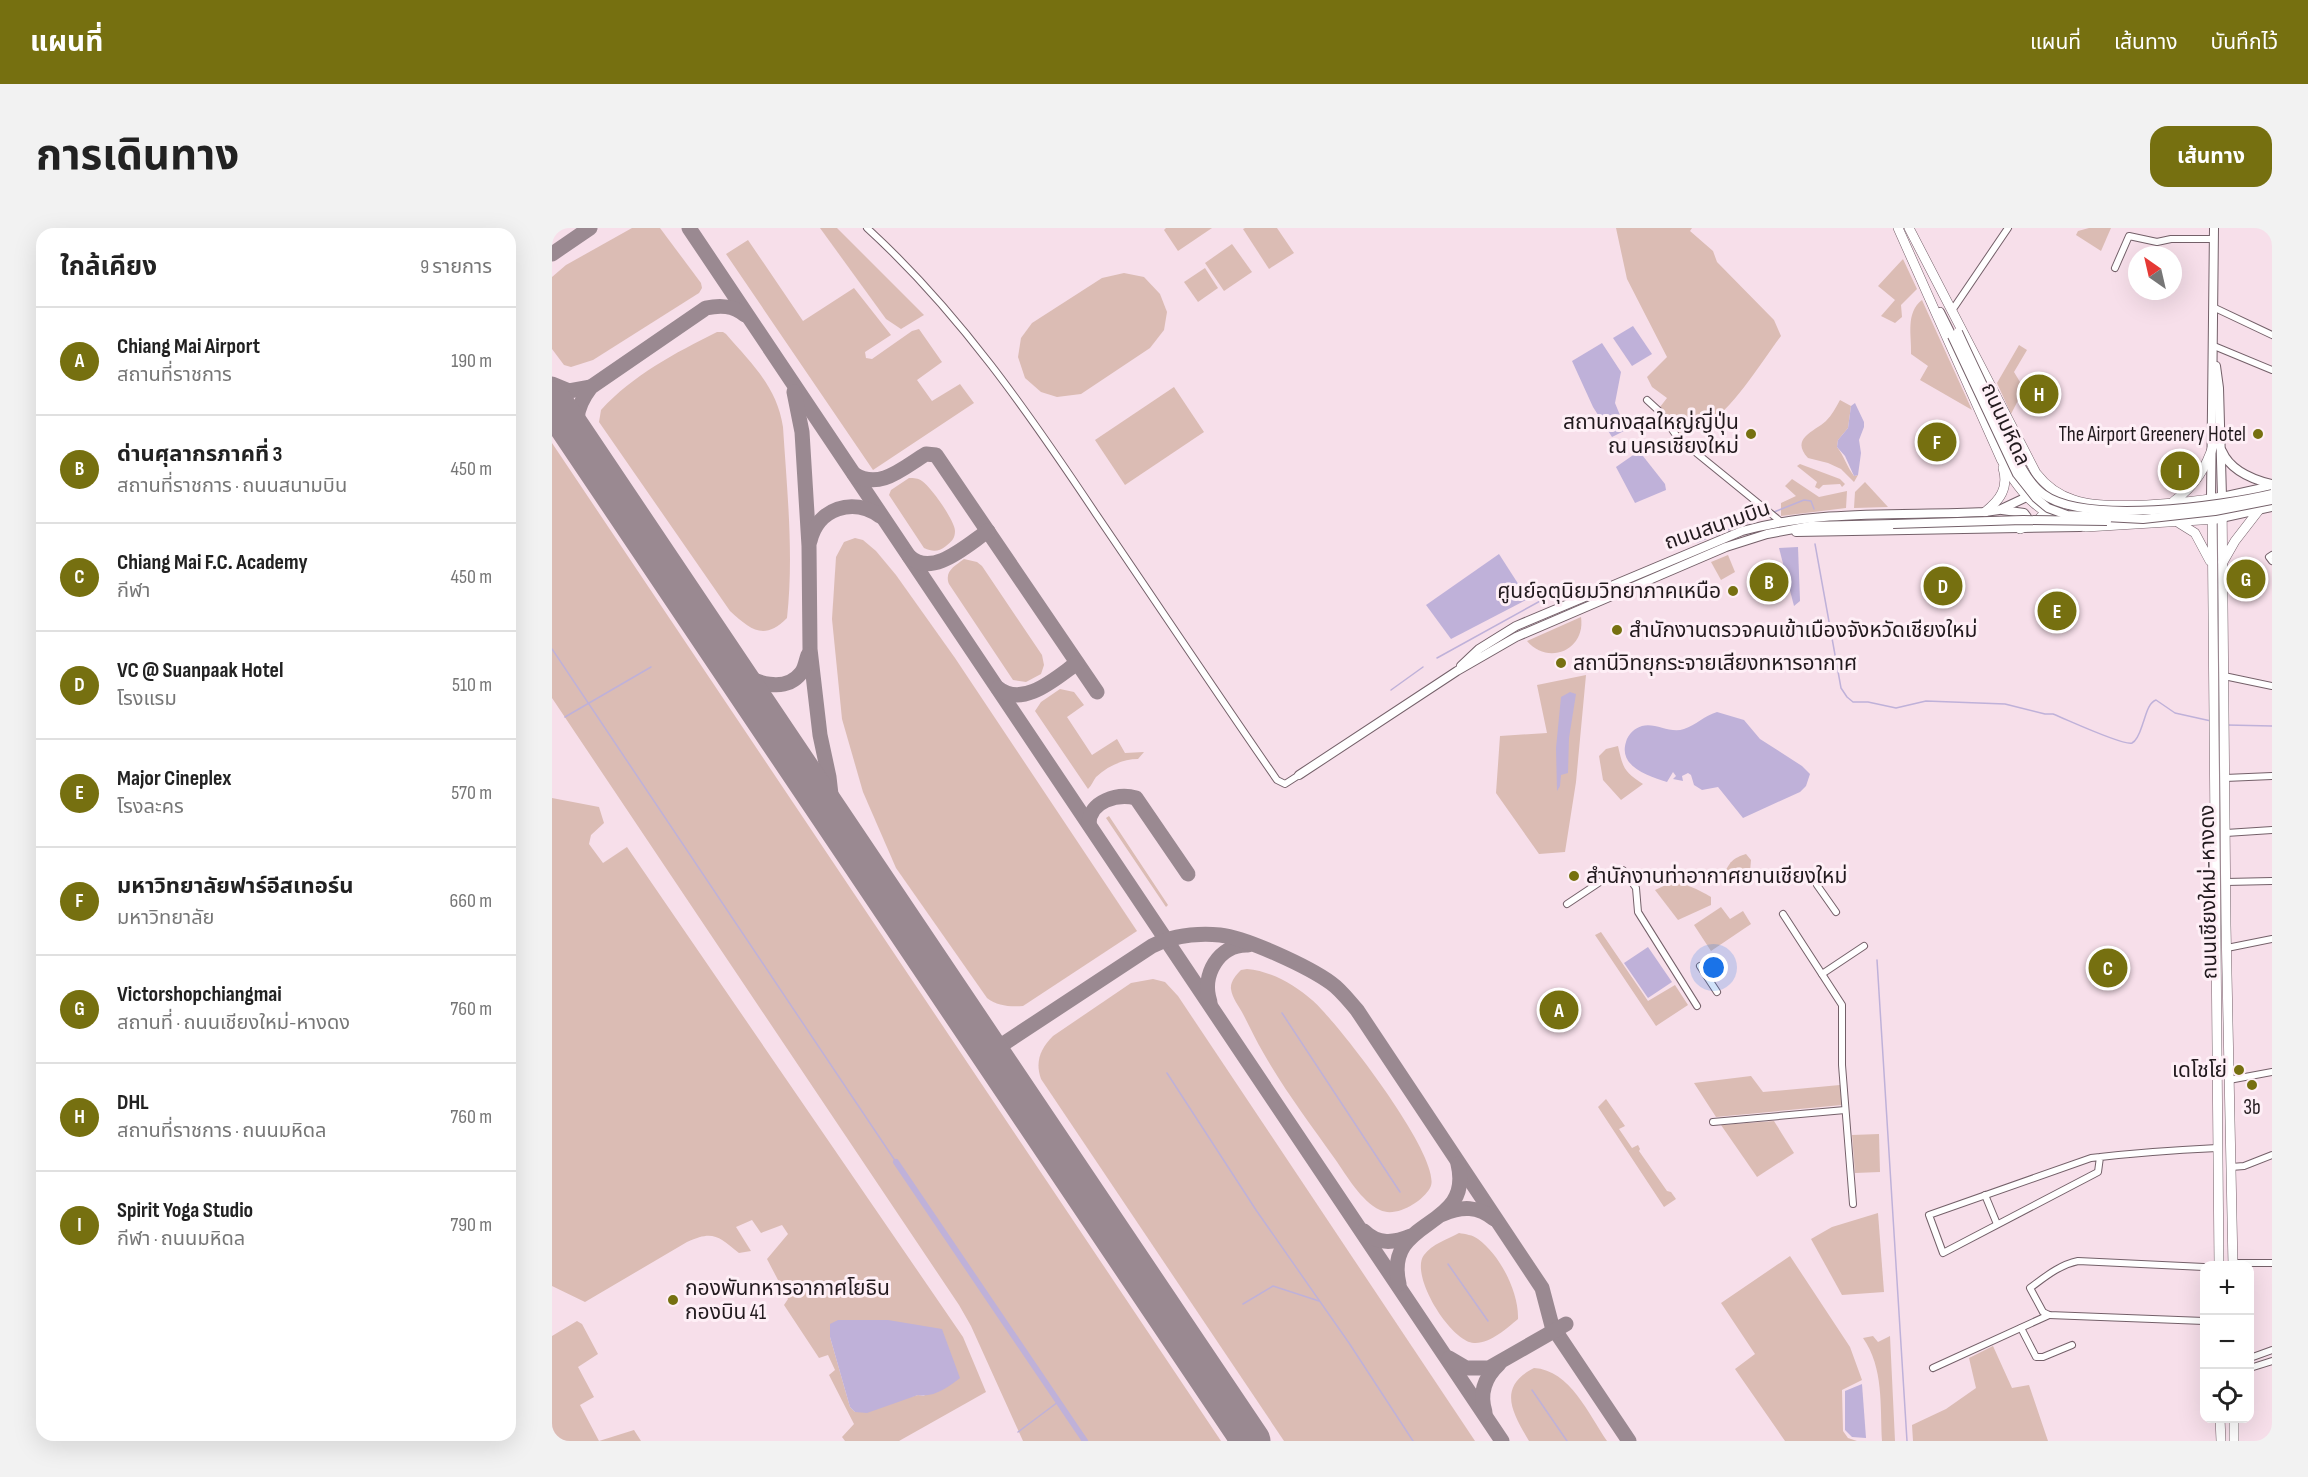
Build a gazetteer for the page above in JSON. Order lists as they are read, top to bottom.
{
  "streets": {
    "main road": ["ถนนมหิดล", "ถนนสนามบิน", "ถนนเชียงใหม่-หางดง"]
  },
  "crossings": [
    ["ถนนมหิดล", "ถนนสนามบิน"],
    ["ถนนมหิดล", "ถนนเชียงใหม่-หางดง"]
  ],
  "places": [
    "สถานกงสุลใหญ่ญี่ปุ่น ณ นครเชียงใหม่",
    "The Airport Greenery Hotel",
    "ศูนย์อุตุนิยมวิทยาภาคเหนือ",
    "สำนักงานตรวจคนเข้าเมืองจังหวัดเชียงใหม่",
    "สถานีวิทยุกระจายเสียงทหารอากาศ",
    "สำนักงานท่าอากาศยานเชียงใหม่",
    "เดโชโย่",
    "3b",
    "กองพันทหารอากาศโยธิน กองบิน 41"
  ],
  "north": "top left",
  "page": {
    "header": "แผนที่",
    "nav": ["แผนที่", "เส้นทาง", "บันทึกไว้"],
    "title": "การเดินทาง",
    "buttons": "เส้นทาง",
    "heading": ["ใกล้เคียง", "9 รายการ"],
    "list": [
      {
        "mark": "A",
        "name": "Chiang Mai Airport",
        "note": "สถานที่ราชการ",
        "value": "190 m"
      },
      {
        "mark": "B",
        "name": "ด่านศุลากรภาคที่ 3",
        "note": "สถานที่ราชการ · ถนนสนามบิน",
        "value": "450 m"
      },
      {
        "mark": "C",
        "name": "Chiang Mai F.C. Academy",
        "note": "กีฬา",
        "value": "450 m"
      },
      {
        "mark": "D",
        "name": "VC @ Suanpaak Hotel",
        "note": "โรงแรม",
        "value": "510 m"
      },
      {
        "mark": "E",
        "name": "Major Cineplex",
        "note": "โรงละคร",
        "value": "570 m"
      },
      {
        "mark": "F",
        "name": "มหาวิทยาลัยฟาร์อีสเทอร์น",
        "note": "มหาวิทยาลัย",
        "value": "660 m"
      },
      {
        "mark": "G",
        "name": "Victorshopchiangmai",
        "note": "สถานที่ · ถนนเชียงใหม่-หางดง",
        "value": "760 m"
      },
      {
        "mark": "H",
        "name": "DHL",
        "note": "สถานที่ราชการ · ถนนมหิดล",
        "value": "760 m"
      },
      {
        "mark": "I",
        "name": "Spirit Yoga Studio",
        "note": "กีฬา · ถนนมหิดล",
        "value": "790 m"
      }
    ],
    "pins": [
      "H",
      "F",
      "I",
      "G",
      "B",
      "D",
      "E",
      "C",
      "A"
    ],
    "map_buttons": ["+", "−"]
  }
}
